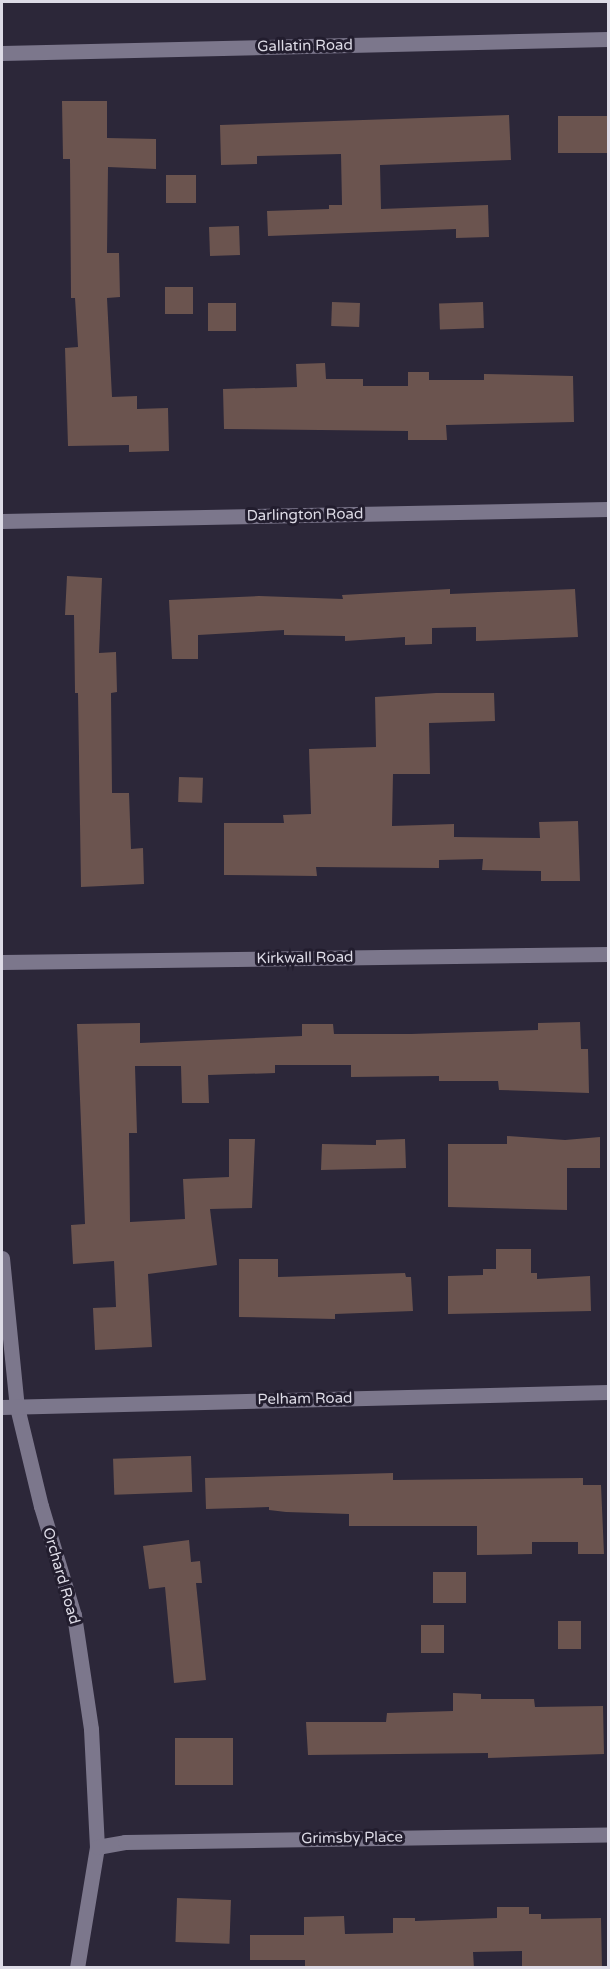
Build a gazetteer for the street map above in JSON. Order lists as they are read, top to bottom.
{
  "streets": {
    "street": [
      "Gallatin Road",
      "Darlington Road",
      "Kirkwall Road",
      "Pelham Road",
      "Orchard Road",
      "Grimsby Place"
    ]
  },
  "crossings": [
    ["Pelham Road", "Orchard Road"],
    ["Orchard Road", "Grimsby Place"]
  ]
}
